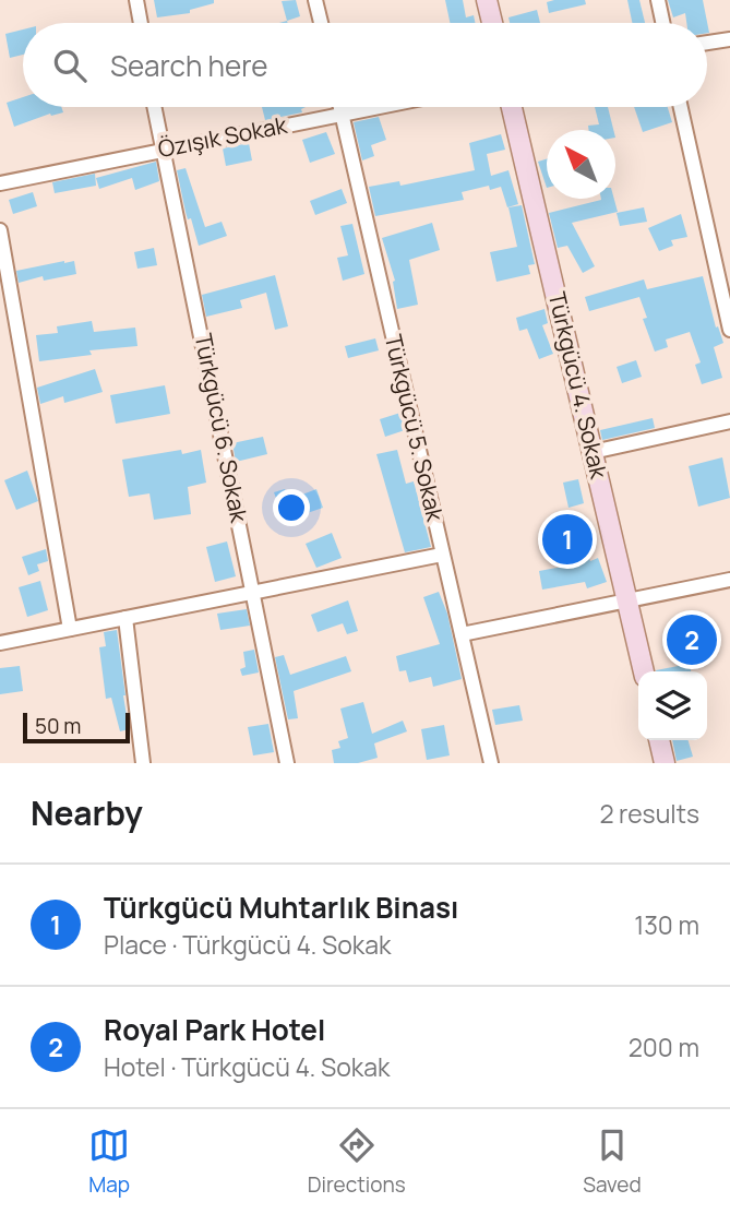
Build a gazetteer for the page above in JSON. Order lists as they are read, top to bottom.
{
  "streets": {
    "main road": ["Türkgücü 4. Sokak"],
    "street": ["Özışık Sokak", "Türkgücü 6. Sokak", "Türkgücü 5. Sokak"]
  },
  "crossings": [
    ["Özışık Sokak", "Türkgücü 6. Sokak"],
    ["Özışık Sokak", "Türkgücü 5. Sokak"]
  ],
  "scale_bar": "50 m",
  "north": "top left",
  "page": {
    "search": "Search here",
    "pins": ["1", "2"],
    "scale": "50 m",
    "heading": ["Nearby", "2 results"],
    "list": [
      {
        "mark": "1",
        "name": "Türkgücü Muhtarlık Binası",
        "note": "Place · Türkgücü 4. Sokak",
        "value": "130 m"
      },
      {
        "mark": "2",
        "name": "Royal Park Hotel",
        "note": "Hotel · Türkgücü 4. Sokak",
        "value": "200 m"
      }
    ],
    "nav": ["Map", "Directions", "Saved"]
  }
}
